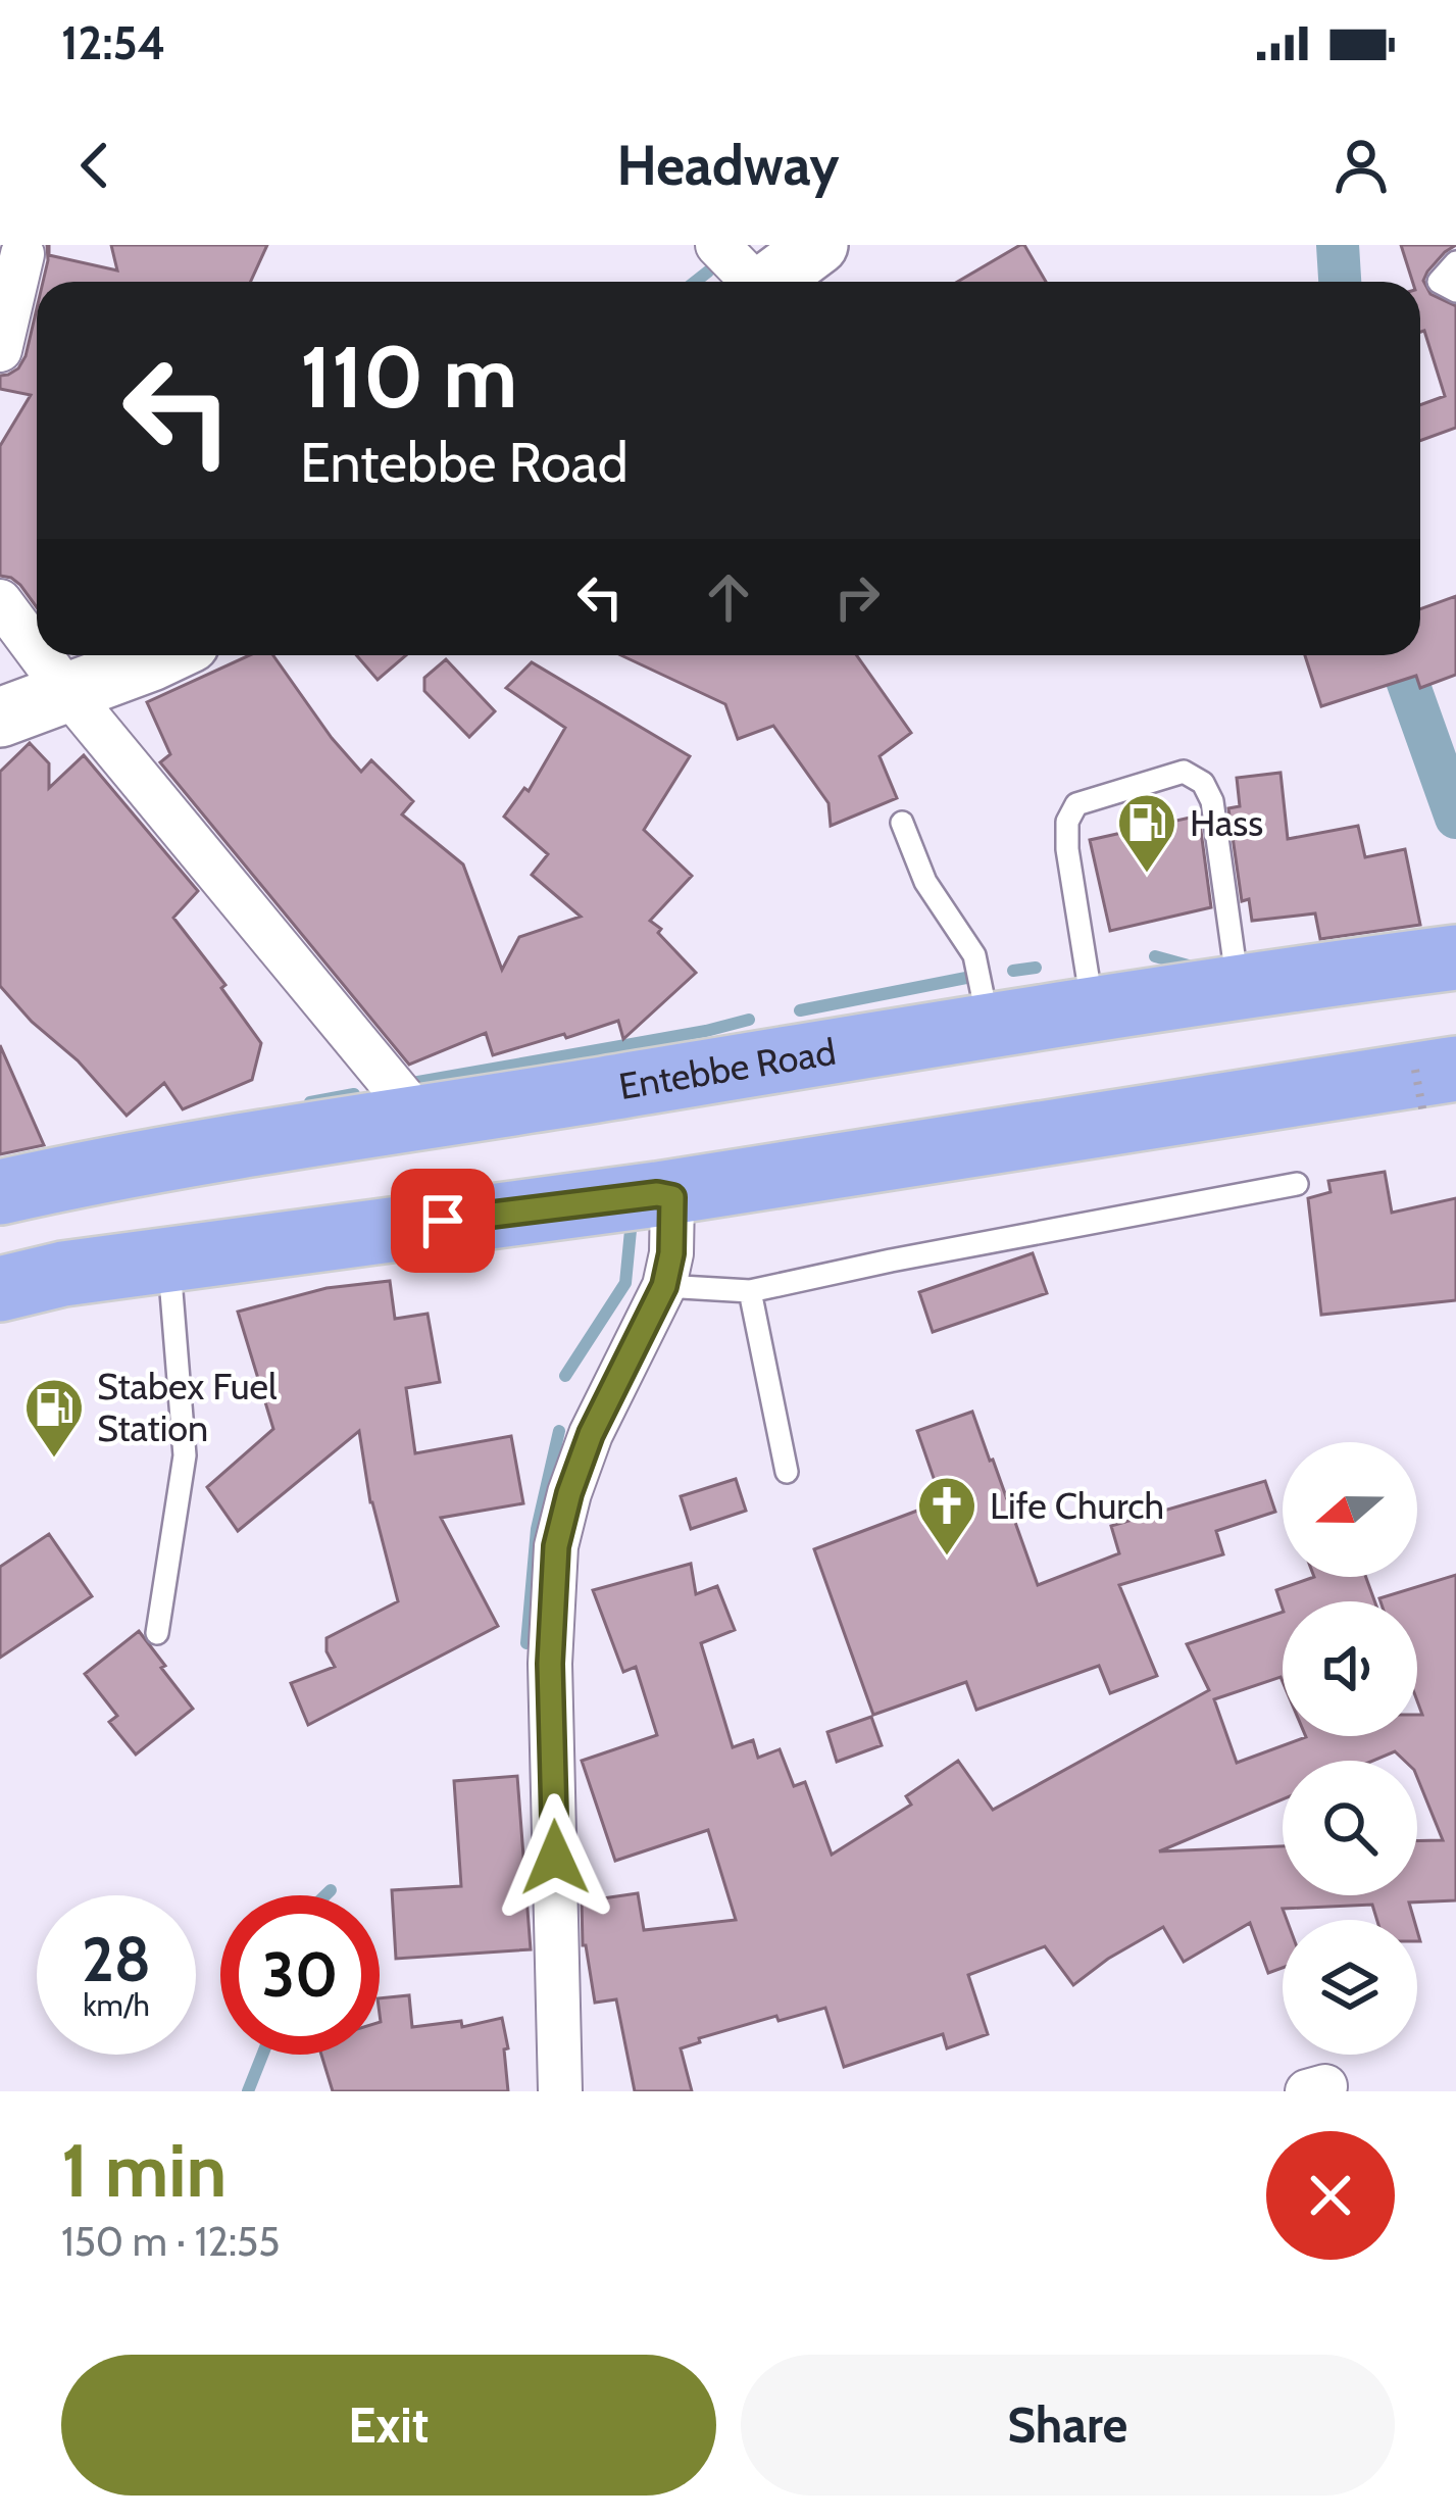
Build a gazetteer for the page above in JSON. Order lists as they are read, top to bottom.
{
  "streets": {
    "main road": ["Entebbe Road"]
  },
  "places": {
    "fuel station": ["Hass", "Stabex Fuel Station"],
    "church": ["Life Church"]
  },
  "north": "left",
  "page": {
    "status": "12:54",
    "header": "Headway",
    "turn": ["110 m", "Entebbe Road"],
    "speed": "28 km/h",
    "limit": "30",
    "heading": ["1 min", "150 m · 12:55"],
    "buttons": ["Exit", "Share"]
  }
}
